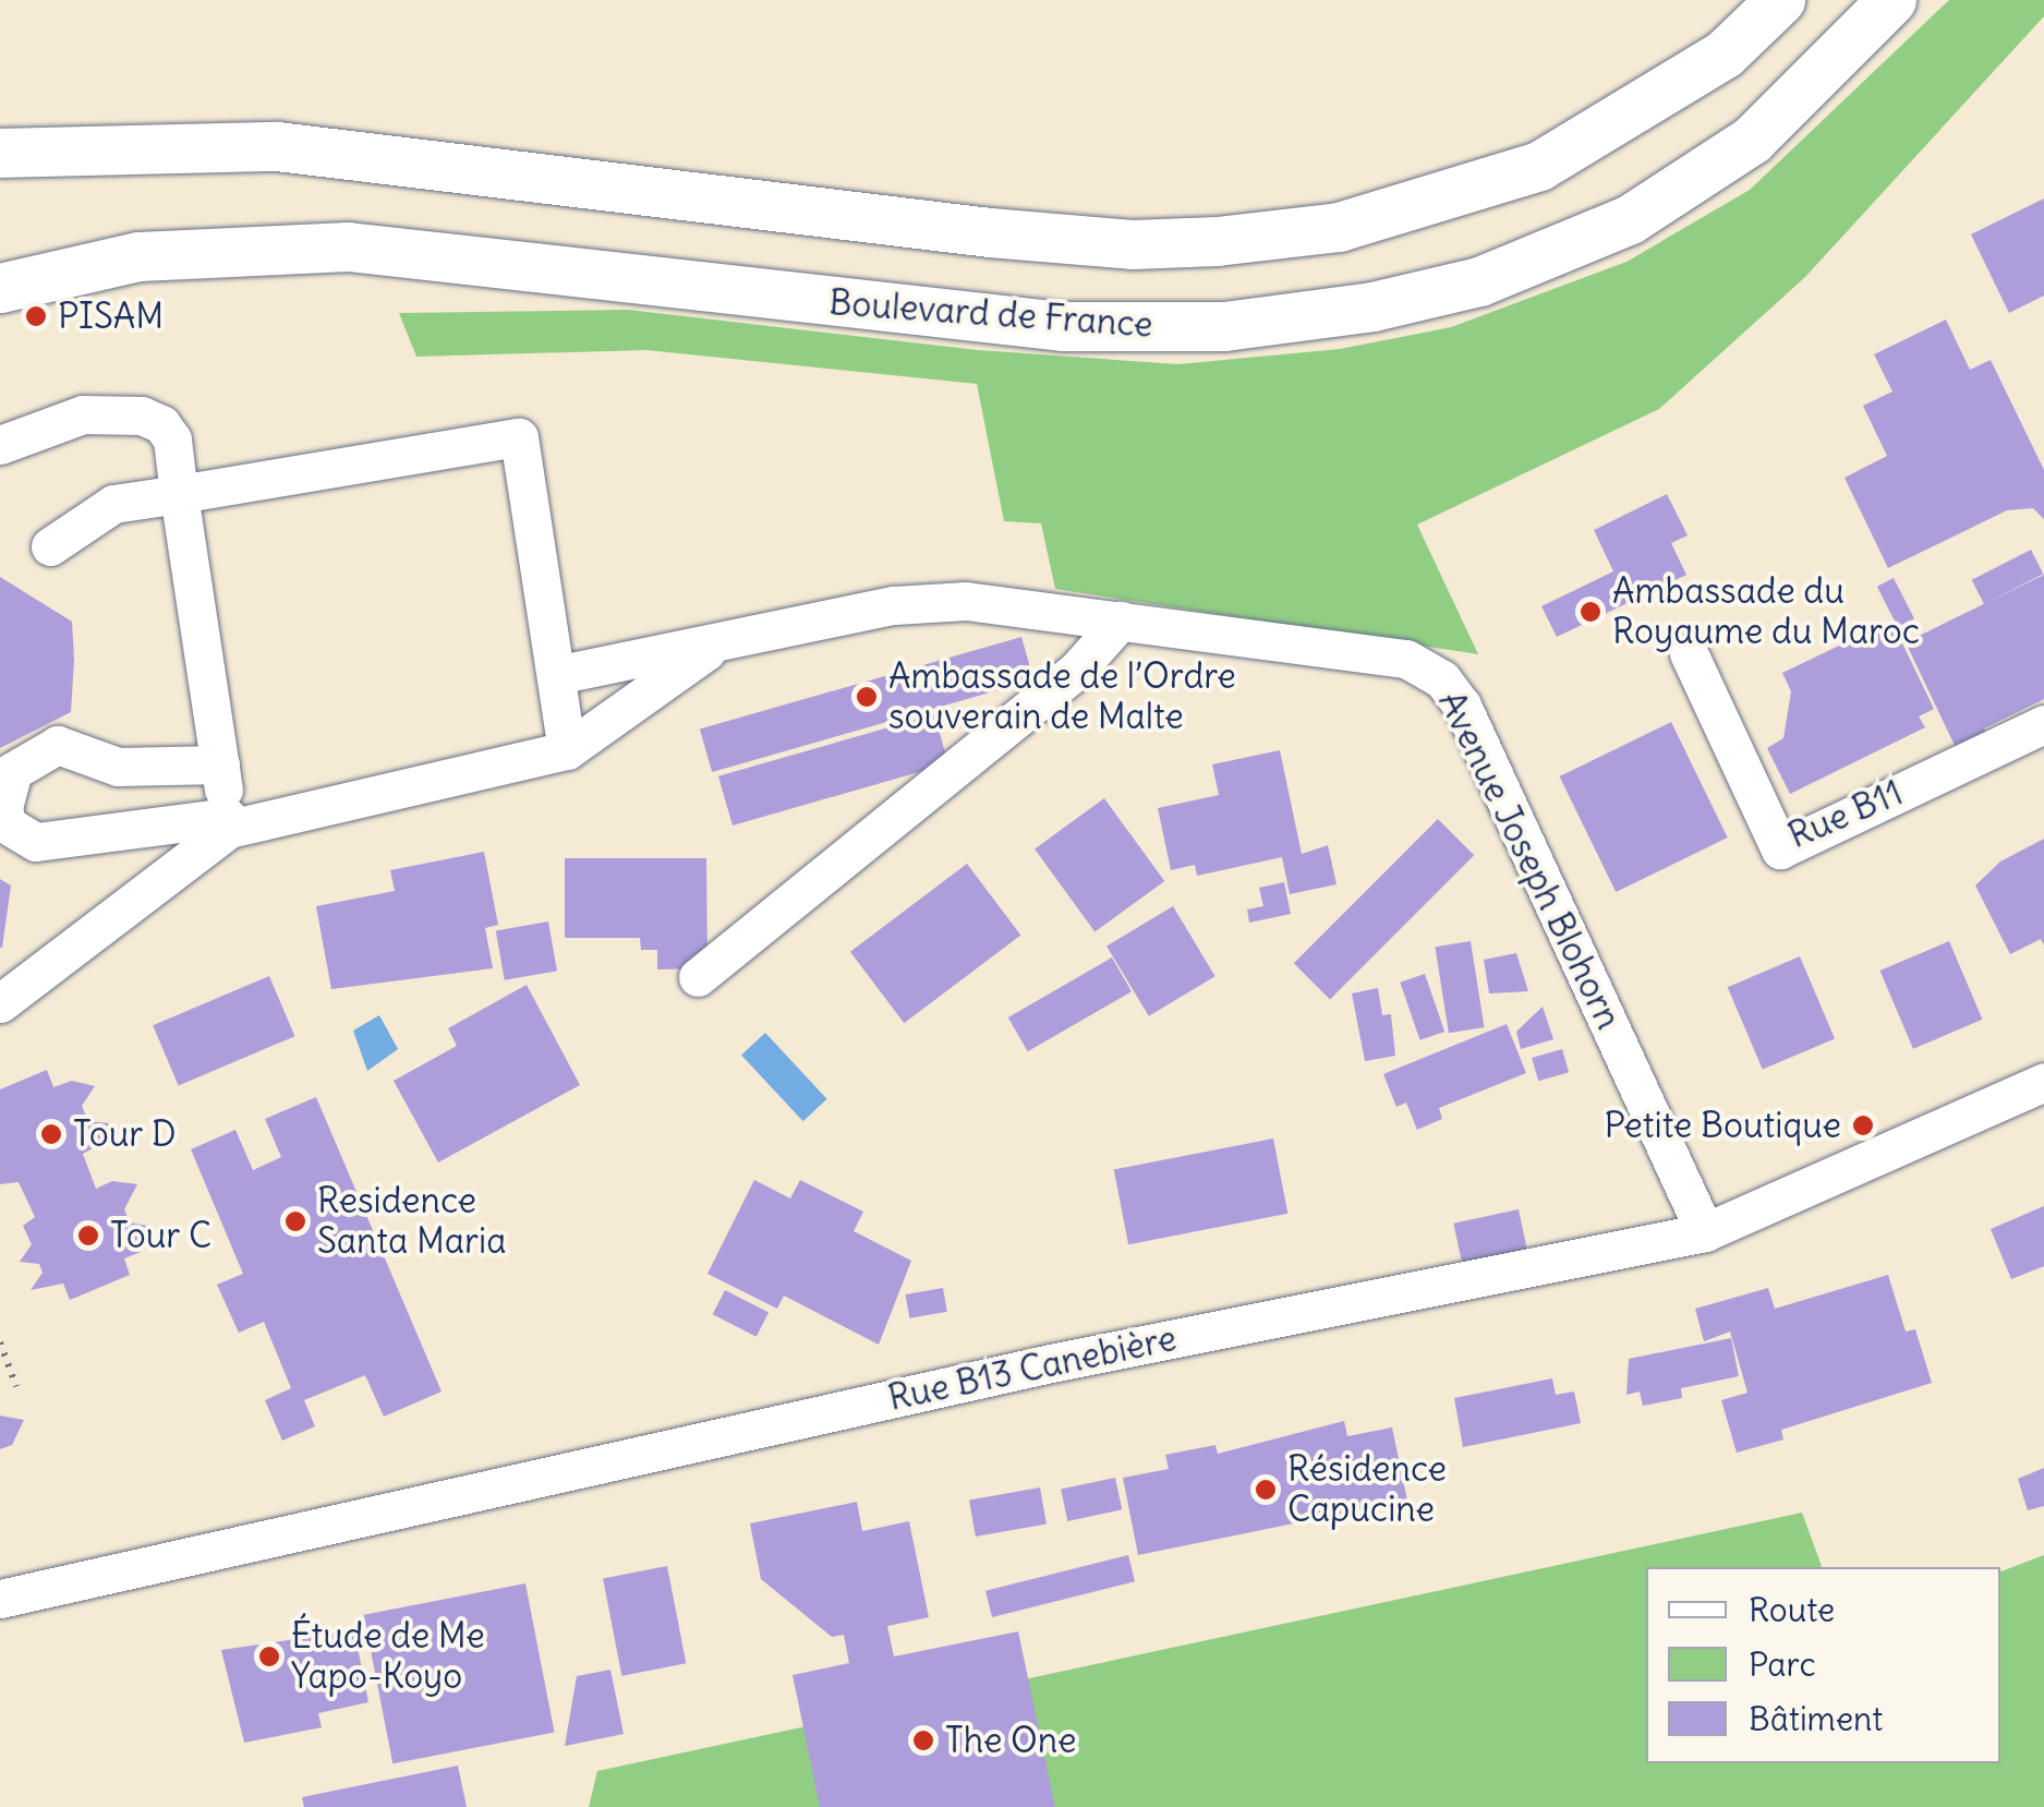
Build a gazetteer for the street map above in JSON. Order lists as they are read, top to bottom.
{
  "streets": {
    "main road": ["Boulevard de France"],
    "street": ["Rue B11", "Avenue Joseph Blohorn", "Rue B13 Canebière"]
  },
  "crossings": [
    ["Avenue Joseph Blohorn", "Rue B13 Canebière"]
  ],
  "places": [
    "PISAM",
    "Ambassade du Royaume du Maroc",
    "Ambassade de l’Ordre souverain de Malte",
    "Petite Boutique",
    "Tour D",
    "Residence Santa Maria",
    "Tour C",
    "Résidence Capucine",
    "Étude de Me Yapo-Koyo",
    "The One"
  ],
  "legend": ["Route", "Parc", "Bâtiment"]
}
